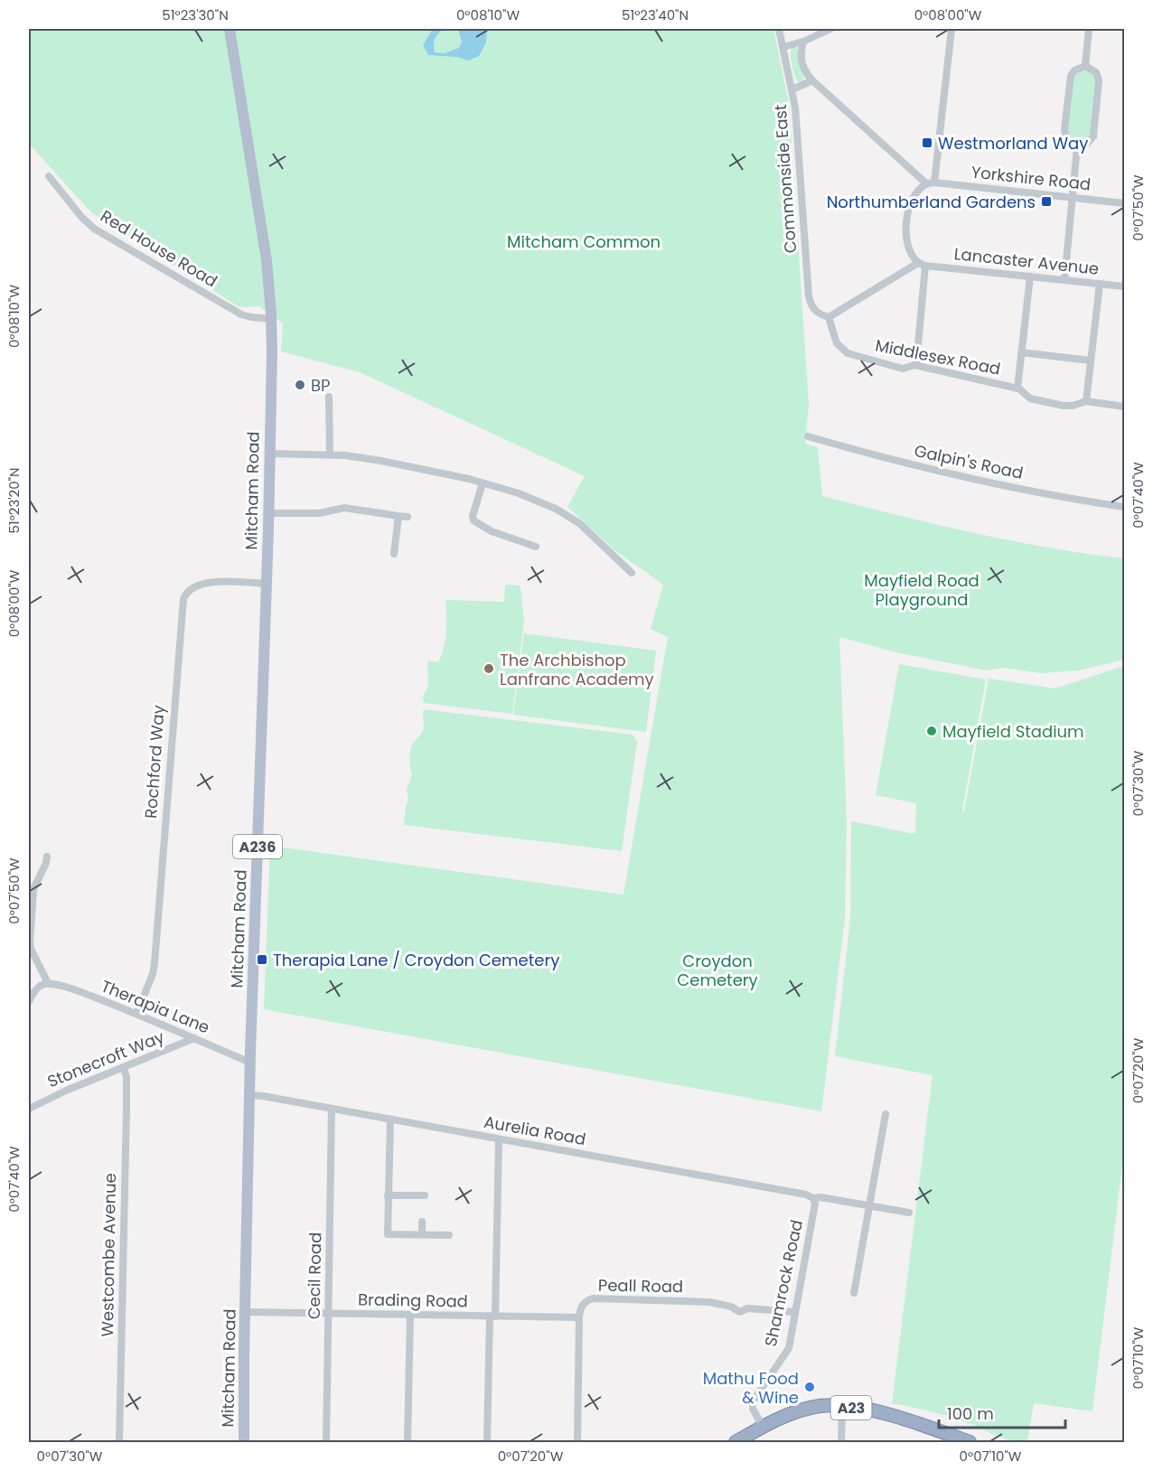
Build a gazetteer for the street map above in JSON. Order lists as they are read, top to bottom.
{
  "streets": {
    "highway": ["A23"],
    "main road": ["Mitcham Road", "A236"],
    "street": [
      "Yorkshire Road",
      "Commonside East",
      "Red House Road",
      "Lancaster Avenue",
      "Middlesex Road",
      "Galpin's Road",
      "Rochford Way",
      "Therapia Lane",
      "Stonecroft Way",
      "Aurelia Road",
      "Westcombe Avenue",
      "Cecil Road",
      "Shamrock Road",
      "Peall Road",
      "Brading Road"
    ]
  },
  "crossings": [
    ["Commonside East", "Middlesex Road"],
    ["Red House Road", "Mitcham Road"],
    ["Red House Road", "A236"],
    ["Mitcham Road", "Rochford Way"],
    ["Mitcham Road", "A236"],
    ["Mitcham Road", "Therapia Lane"],
    ["Mitcham Road", "Aurelia Road"],
    ["Mitcham Road", "Brading Road"],
    ["Rochford Way", "Therapia Lane"],
    ["Therapia Lane", "Stonecroft Way"],
    ["Stonecroft Way", "Westcombe Avenue"],
    ["Aurelia Road", "Cecil Road"],
    ["Aurelia Road", "Shamrock Road"],
    ["Cecil Road", "Brading Road"],
    ["Shamrock Road", "Peall Road"],
    ["Shamrock Road", "A23"],
    ["Peall Road", "Brading Road"]
  ],
  "parks": ["Mitcham Common", "Mayfield Road Playground", "Croydon Cemetery"],
  "places": {
    "transit": ["Westmorland Way", "Northumberland Gardens", "Therapia Lane / Croydon Cemetery"],
    "other": [
      "BP",
      "The Archbishop Lanfranc Academy",
      "Mayfield Stadium",
      "Mathu Food & Wine"
    ]
  },
  "scale_bar": "100 m",
  "coordinates": [
    "51°23'30\"N",
    "0°08'10\"W",
    "51°23'40\"N",
    "0°08'00\"W",
    "0°07'50\"W",
    "0°07'40\"W",
    "51°23'20\"N",
    "0°07'30\"W",
    "0°07'20\"W",
    "0°07'10\"W"
  ]
}
